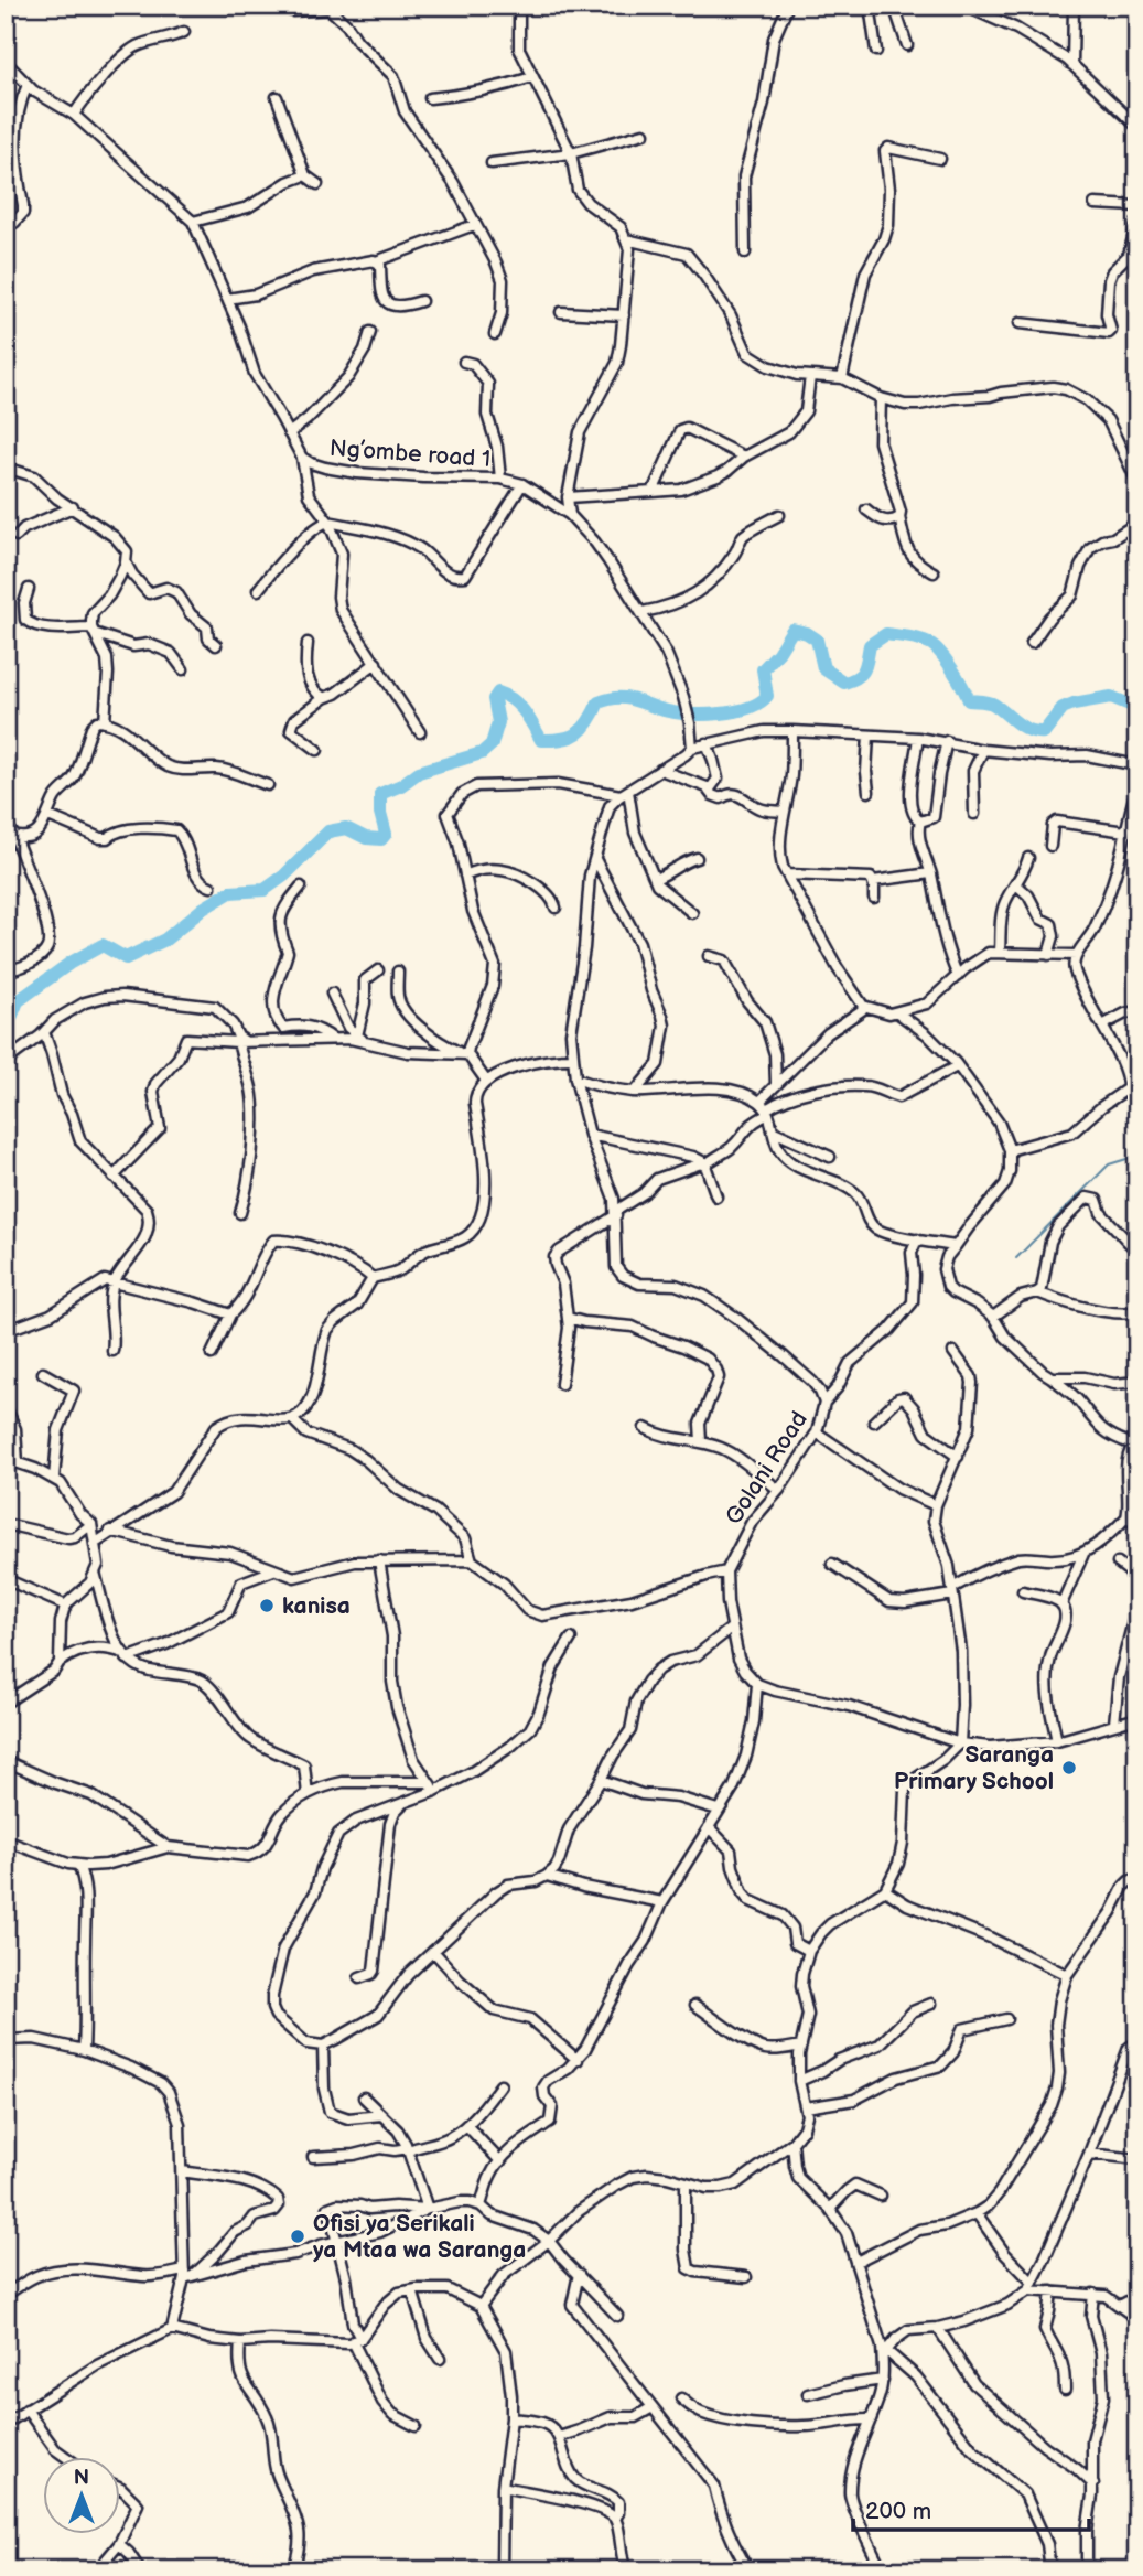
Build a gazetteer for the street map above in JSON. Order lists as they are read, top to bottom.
{
  "streets": {
    "street": ["Ng’ombe road 1", "Golani Road"]
  },
  "places": ["kanisa", "Saranga Primary School", "Ofisi ya Serikali ya Mtaa wa Saranga"],
  "scale_bar": "200 m",
  "north": "top"
}
